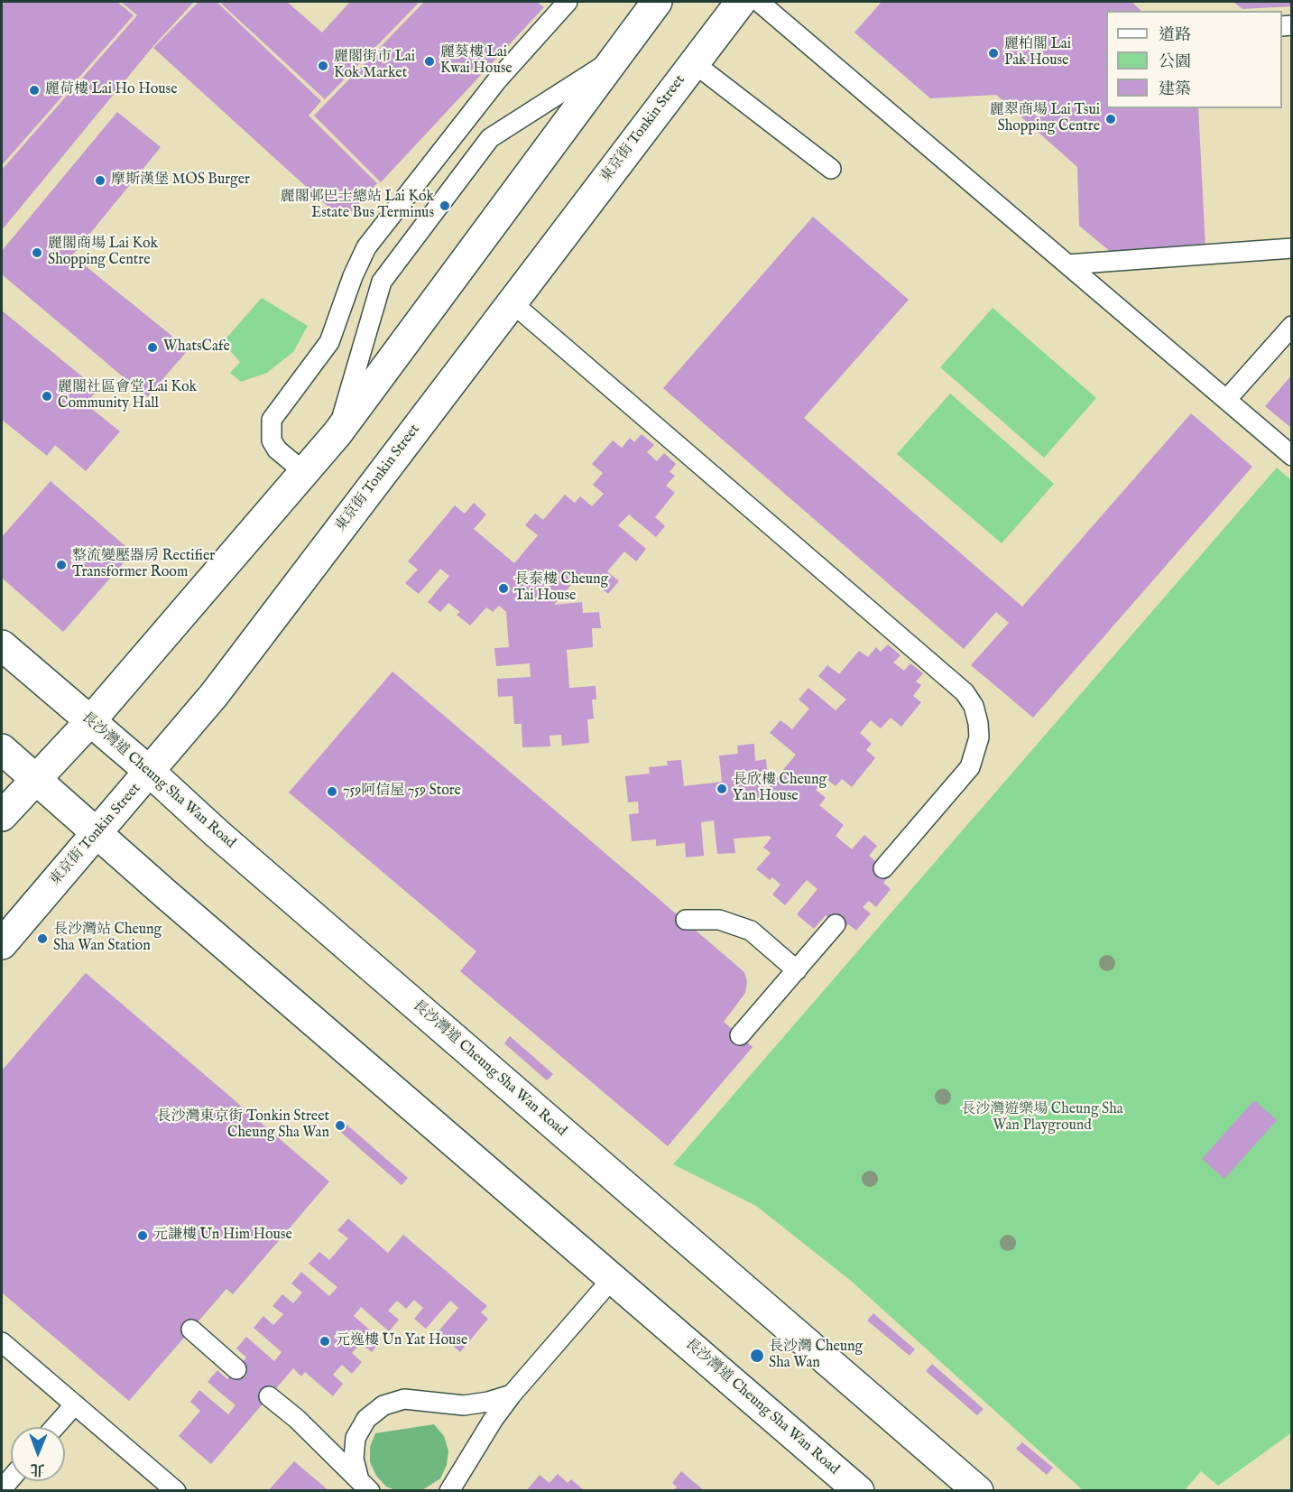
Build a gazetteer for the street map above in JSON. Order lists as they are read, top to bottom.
{
  "streets": {
    "main road": ["東京街 Tonkin Street", "長沙灣道 Cheung Sha Wan Road"]
  },
  "crossings": [
    ["東京街 Tonkin Street", "長沙灣道 Cheung Sha Wan Road"]
  ],
  "parks": ["長沙灣遊樂場 Cheung Sha Wan Playground"],
  "places": [
    "麗柏閣 Lai Pak House",
    "麗葵樓 Lai Kwai House",
    "麗閣街市 Lai Kok Market",
    "麗荷樓 Lai Ho House",
    "麗翠商場 Lai Tsui Shopping Centre",
    "摩斯漢堡 MOS Burger",
    "麗閣邨巴士總站 Lai Kok Estate Bus Terminus",
    "麗閣商場 Lai Kok Shopping Centre",
    "WhatsCafe",
    "麗閣社區會堂 Lai Kok Community Hall",
    "整流變壓器房 Rectifier Transformer Room",
    "長泰樓 Cheung Tai House",
    "長欣樓 Cheung Yan House",
    "759阿信屋 759 Store",
    "長沙灣站 Cheung Sha Wan Station",
    "長沙灣東京街 Tonkin Street Cheung Sha Wan",
    "元謙樓 Un Him House",
    "元逸樓 Un Yat House",
    "長沙灣 Cheung Sha Wan"
  ],
  "legend": ["道路", "公園", "建築"],
  "north": "bottom"
}
